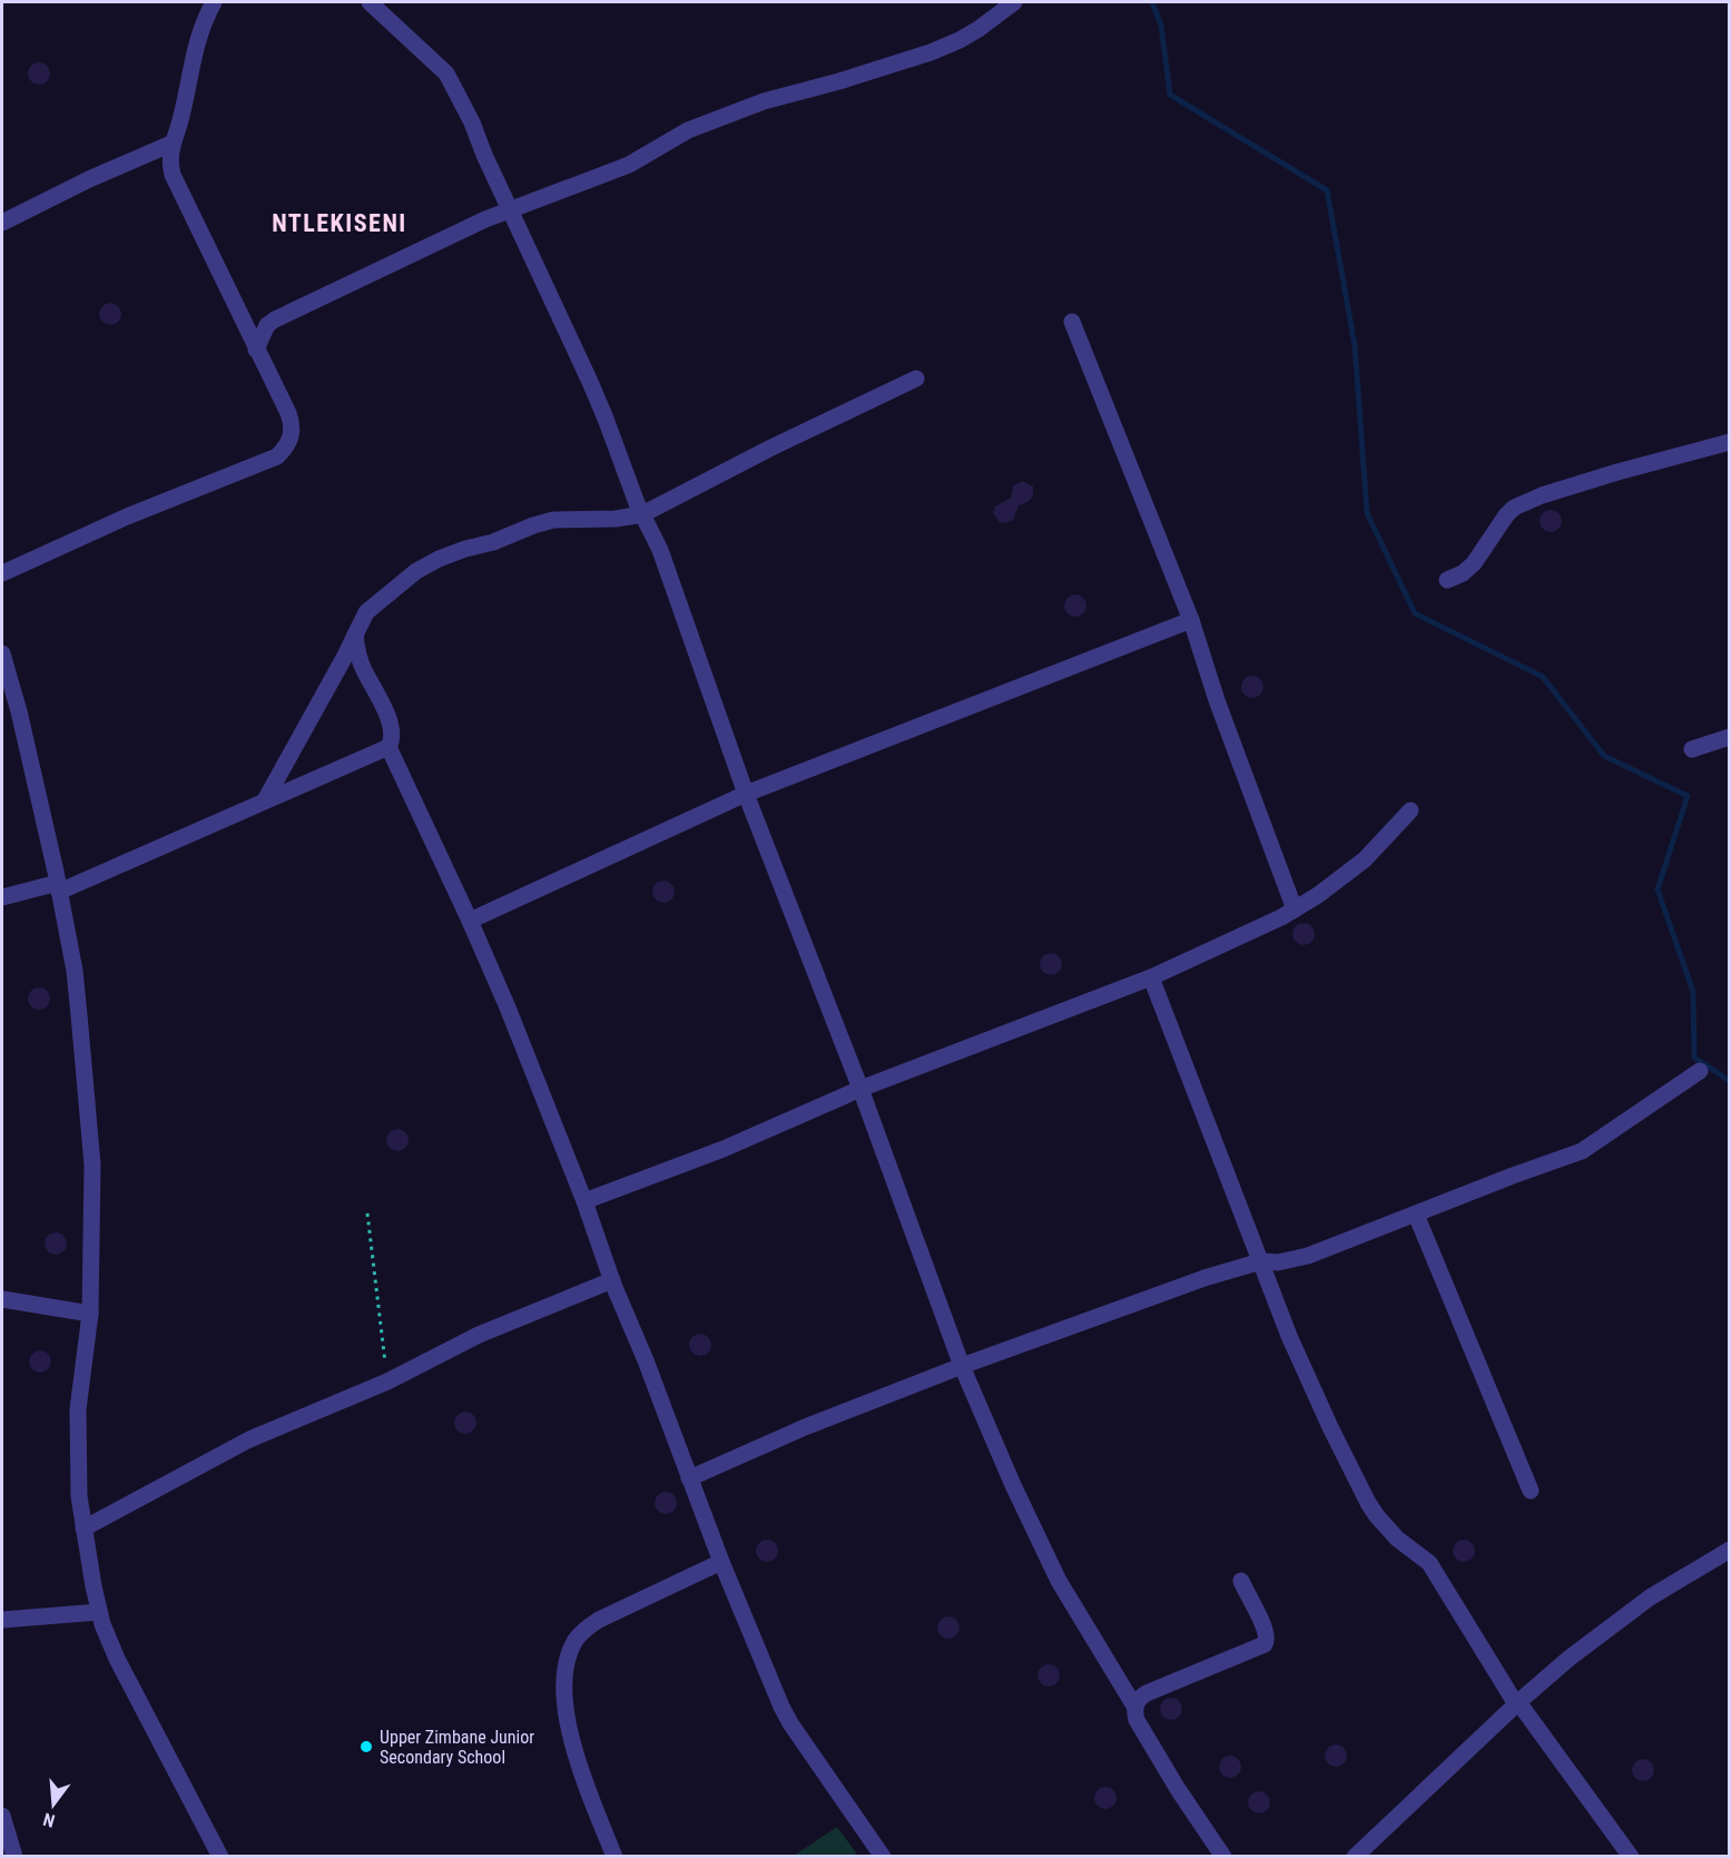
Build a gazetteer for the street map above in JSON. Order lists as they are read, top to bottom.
{
  "districts": ["NTLEKISENI"],
  "places": ["Upper Zimbane Junior Secondary School"],
  "north": "bottom"
}
